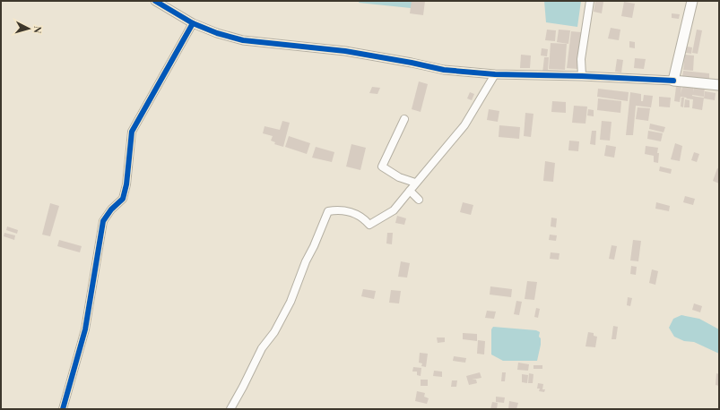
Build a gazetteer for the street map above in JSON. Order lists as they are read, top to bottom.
{
  "north": "right"
}
